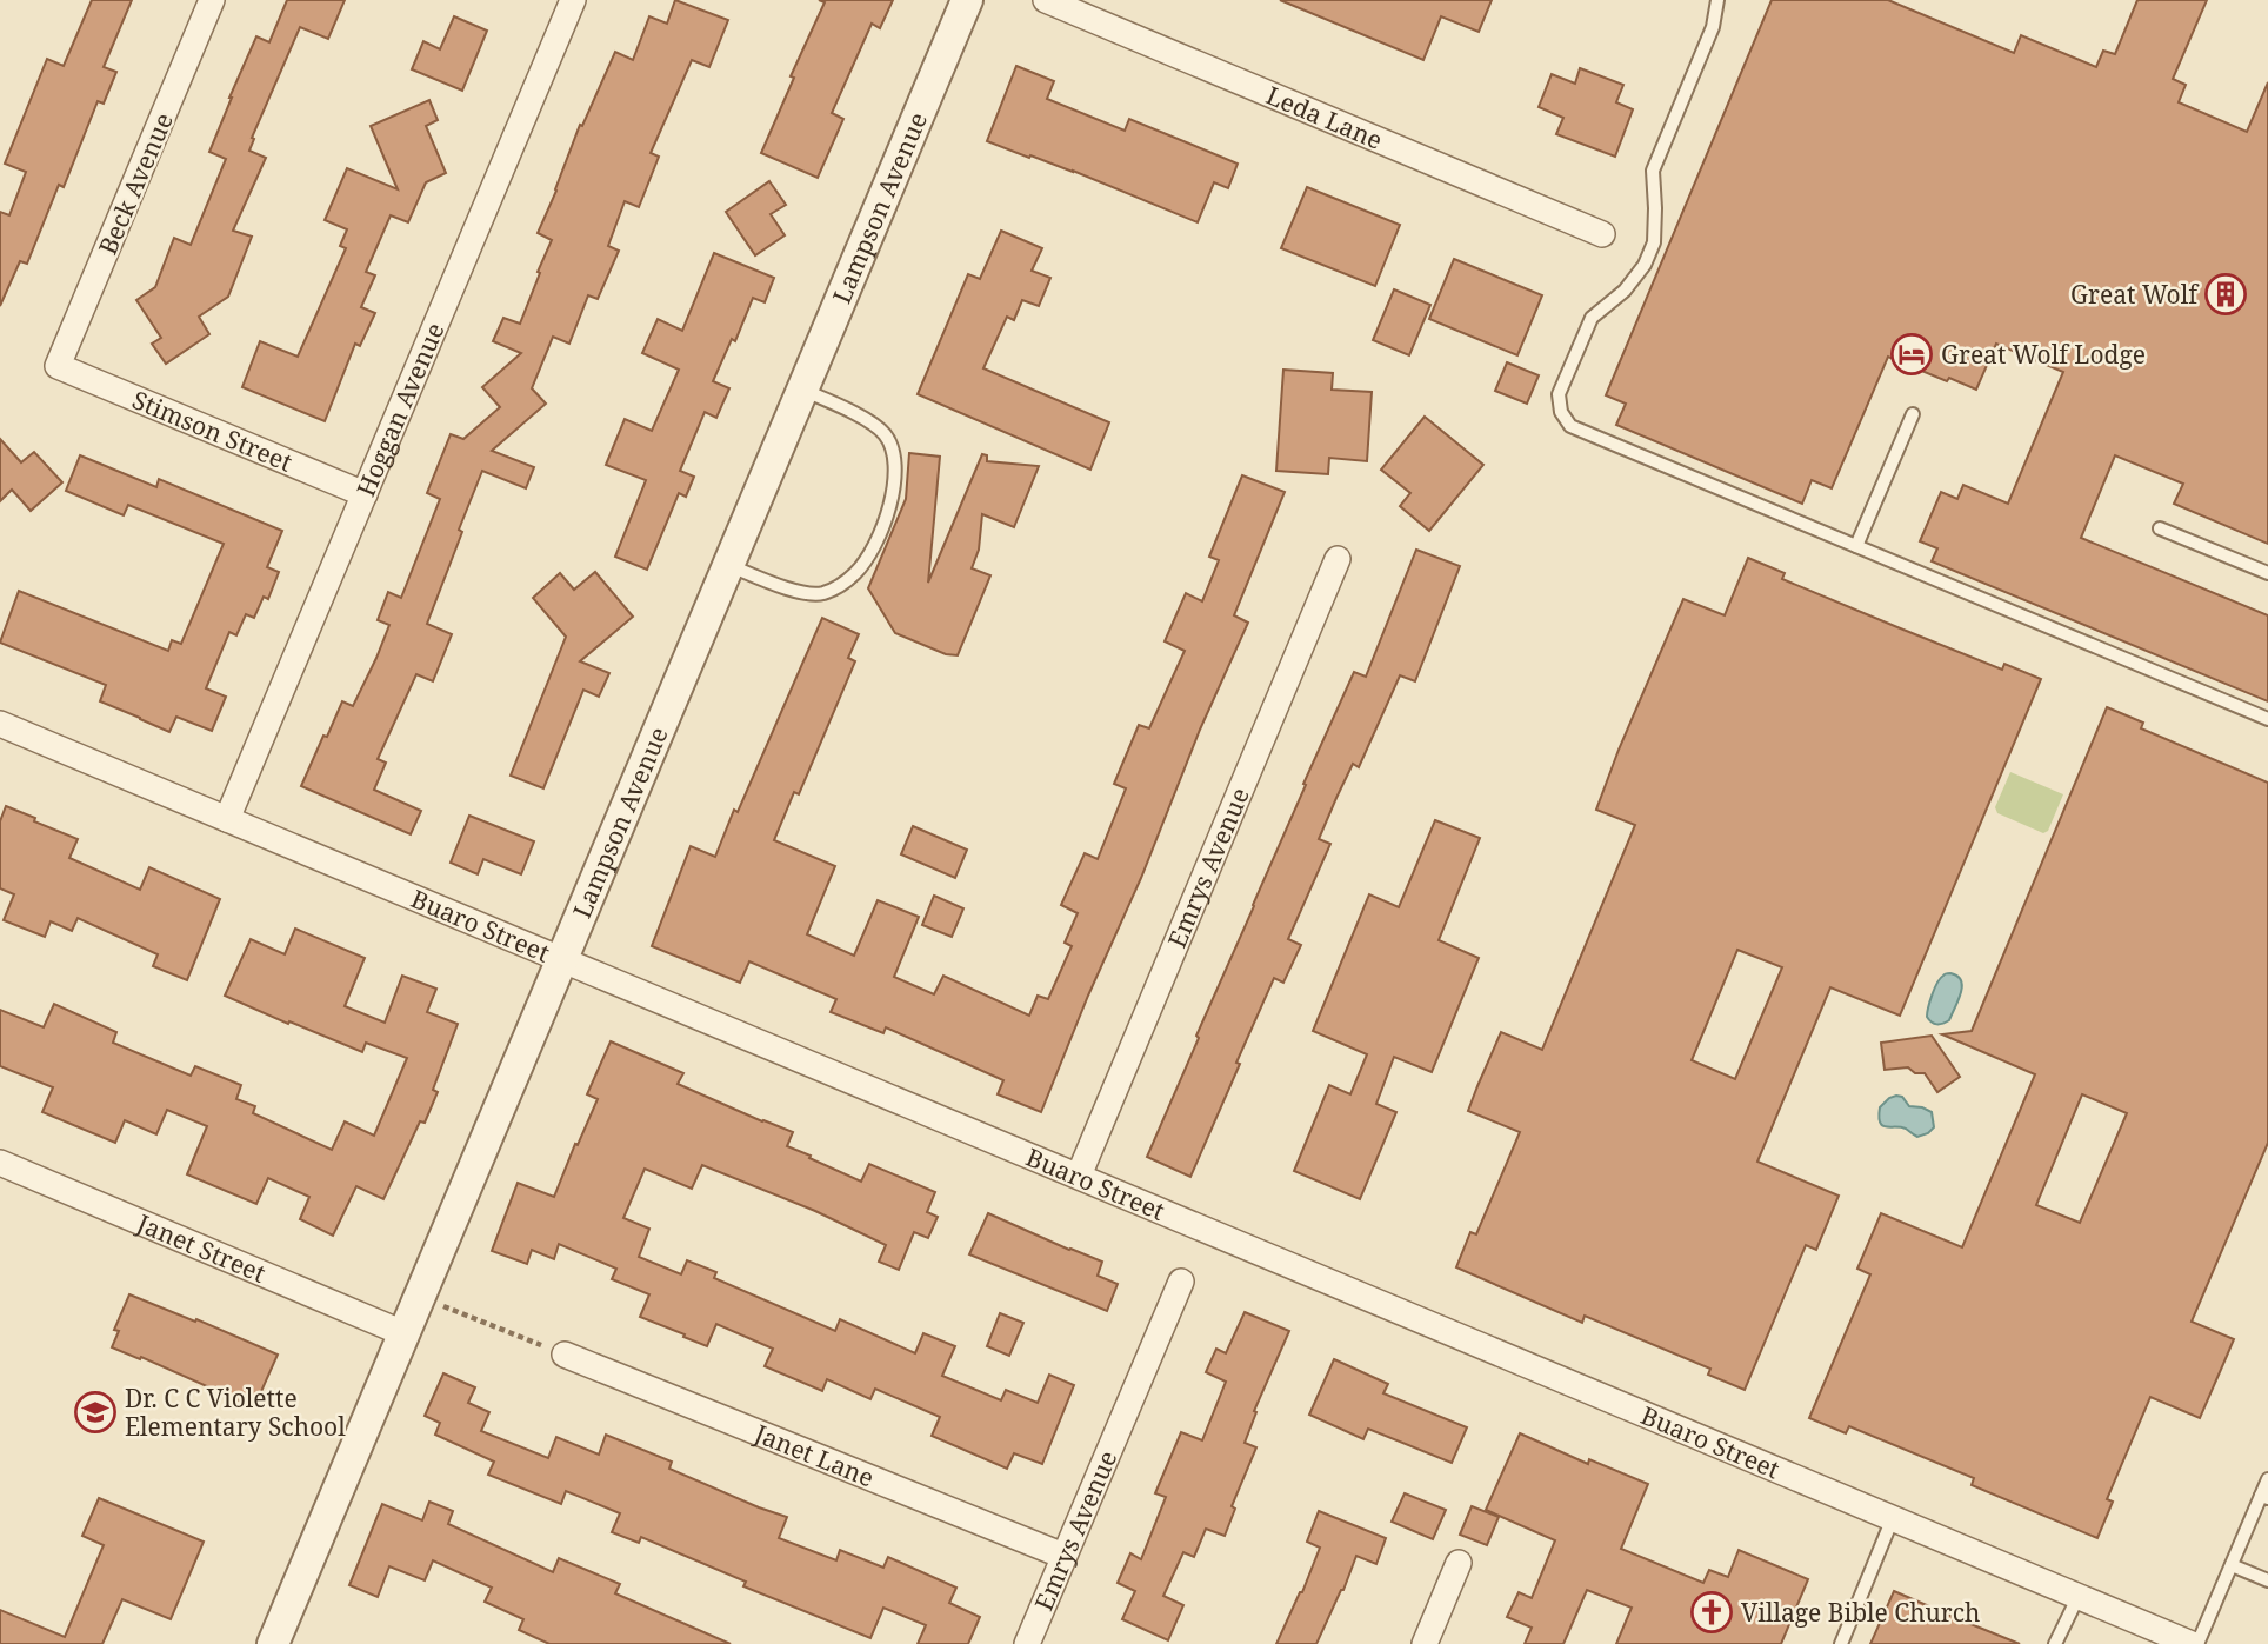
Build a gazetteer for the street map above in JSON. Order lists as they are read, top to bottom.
{
  "streets": {
    "street": [
      "Leda Lane",
      "Beck Avenue",
      "Lampson Avenue",
      "Hoggan Avenue",
      "Stimson Street",
      "Emrys Avenue",
      "Buaro Street",
      "Janet Street",
      "Janet Lane"
    ]
  },
  "crossings": [
    ["Beck Avenue", "Stimson Street"],
    ["Lampson Avenue", "Buaro Street"],
    ["Lampson Avenue", "Janet Street"],
    ["Hoggan Avenue", "Stimson Street"],
    ["Hoggan Avenue", "Buaro Street"],
    ["Emrys Avenue", "Buaro Street"],
    ["Emrys Avenue", "Janet Lane"]
  ],
  "places": {
    "building": ["Great Wolf"],
    "hotel": ["Great Wolf Lodge"],
    "school or university": ["Dr. C C Violette Elementary School"],
    "church": ["Village Bible Church"]
  }
}
